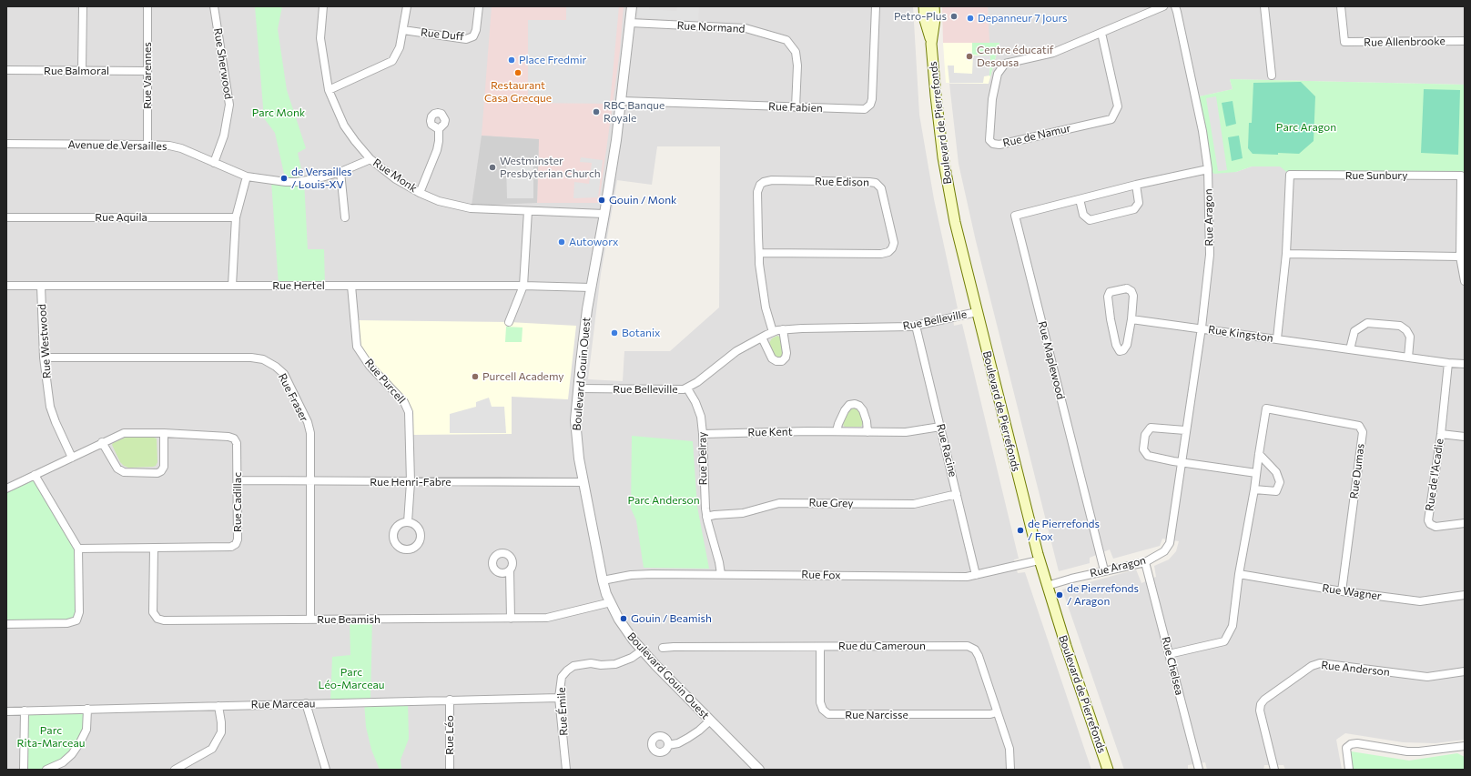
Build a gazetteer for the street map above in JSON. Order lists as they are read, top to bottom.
{
  "streets": {
    "main road": ["Boulevard de Pierrefonds"],
    "street": [
      "Rue Normand",
      "Rue Duff",
      "Rue Allenbrooke",
      "Rue Sherwood",
      "Rue Balmoral",
      "Rue Varennes",
      "Rue Fabien",
      "Rue de Namur",
      "Avenue de Versailles",
      "Rue Monk",
      "Rue Sunbury",
      "Rue Edison",
      "Rue Aquila",
      "Rue Aragon",
      "Rue Hertel",
      "Rue Belleville",
      "Rue Kingston",
      "Rue Westwood",
      "Rue Maplewood",
      "Boulevard Gouin Ouest",
      "Rue Purcell",
      "Rue Fraser",
      "Rue Kent",
      "Rue Racine",
      "Rue Delray",
      "Rue Dumas",
      "Rue de l'Acadie",
      "Rue Henri-Fabre",
      "Rue Cadillac",
      "Rue Grey",
      "Rue Fox",
      "Rue Wagner",
      "Rue Beamish",
      "Rue du Cameroun",
      "Rue Chelsea",
      "Rue Anderson",
      "Rue Marceau",
      "Rue Émile",
      "Rue Narcisse",
      "Rue Léo"
    ]
  },
  "crossings": [
    ["Rue Normand", "Rue Fabien"],
    ["Rue Normand", "Boulevard Gouin Ouest"],
    ["Rue Sherwood", "Avenue de Versailles"],
    ["Rue Balmoral", "Rue Varennes"],
    ["Rue Varennes", "Avenue de Versailles"],
    ["Rue Fabien", "Boulevard Gouin Ouest"],
    ["Boulevard de Pierrefonds", "Rue Aragon"],
    ["Boulevard de Pierrefonds", "Rue Belleville"],
    ["Boulevard de Pierrefonds", "Rue Fox"],
    ["Avenue de Versailles", "Rue Monk"],
    ["Rue Monk", "Boulevard Gouin Ouest"],
    ["Rue Sunbury", "Rue Kingston"],
    ["Rue Edison", "Rue Belleville"],
    ["Rue Aragon", "Rue Kingston"],
    ["Rue Aragon", "Rue Maplewood"],
    ["Rue Aragon", "Rue Chelsea"],
    ["Rue Hertel", "Rue Westwood"],
    ["Rue Hertel", "Boulevard Gouin Ouest"],
    ["Rue Hertel", "Rue Purcell"],
    ["Rue Belleville", "Boulevard Gouin Ouest"],
    ["Rue Belleville", "Rue Racine"],
    ["Rue Belleville", "Rue Delray"],
    ["Rue Kingston", "Rue de l'Acadie"],
    ["Rue Westwood", "Rue Fraser"],
    ["Rue Westwood", "Rue Cadillac"],
    ["Boulevard Gouin Ouest", "Rue Henri-Fabre"],
    ["Boulevard Gouin Ouest", "Rue Fox"],
    ["Boulevard Gouin Ouest", "Rue Beamish"],
    ["Boulevard Gouin Ouest", "Rue Émile"],
    ["Rue Purcell", "Rue Henri-Fabre"],
    ["Rue Fraser", "Rue Henri-Fabre"],
    ["Rue Fraser", "Rue Beamish"],
    ["Rue Kent", "Rue Racine"],
    ["Rue Kent", "Rue Delray"],
    ["Rue Racine", "Rue Grey"],
    ["Rue Racine", "Rue Fox"],
    ["Rue Delray", "Rue Grey"],
    ["Rue Delray", "Rue Fox"],
    ["Rue Dumas", "Rue Wagner"],
    ["Rue Dumas", "Rue Chelsea"],
    ["Rue Henri-Fabre", "Rue Cadillac"],
    ["Rue Cadillac", "Rue Beamish"],
    ["Rue du Cameroun", "Rue Narcisse"],
    ["Rue Marceau", "Rue Émile"],
    ["Rue Marceau", "Rue Léo"]
  ],
  "parks": [
    "Parc Monk",
    "Parc Aragon",
    "Parc Anderson",
    "Parc Léo-Marceau",
    "Parc Rita-Marceau"
  ],
  "places": [
    "Petro-Plus",
    "Depanneur 7 Jours",
    "Centre éducatif Desousa",
    "Place Fredmir",
    "Restaurant Casa Grecque",
    "RBC Banque Royale",
    "Westminster Presbyterian Church",
    "de Versailles / Louis-XV",
    "Gouin / Monk",
    "Autoworx",
    "Botanix",
    "Purcell Academy",
    "de Pierrefonds / Fox",
    "de Pierrefonds / Aragon",
    "Gouin / Beamish"
  ]
}
